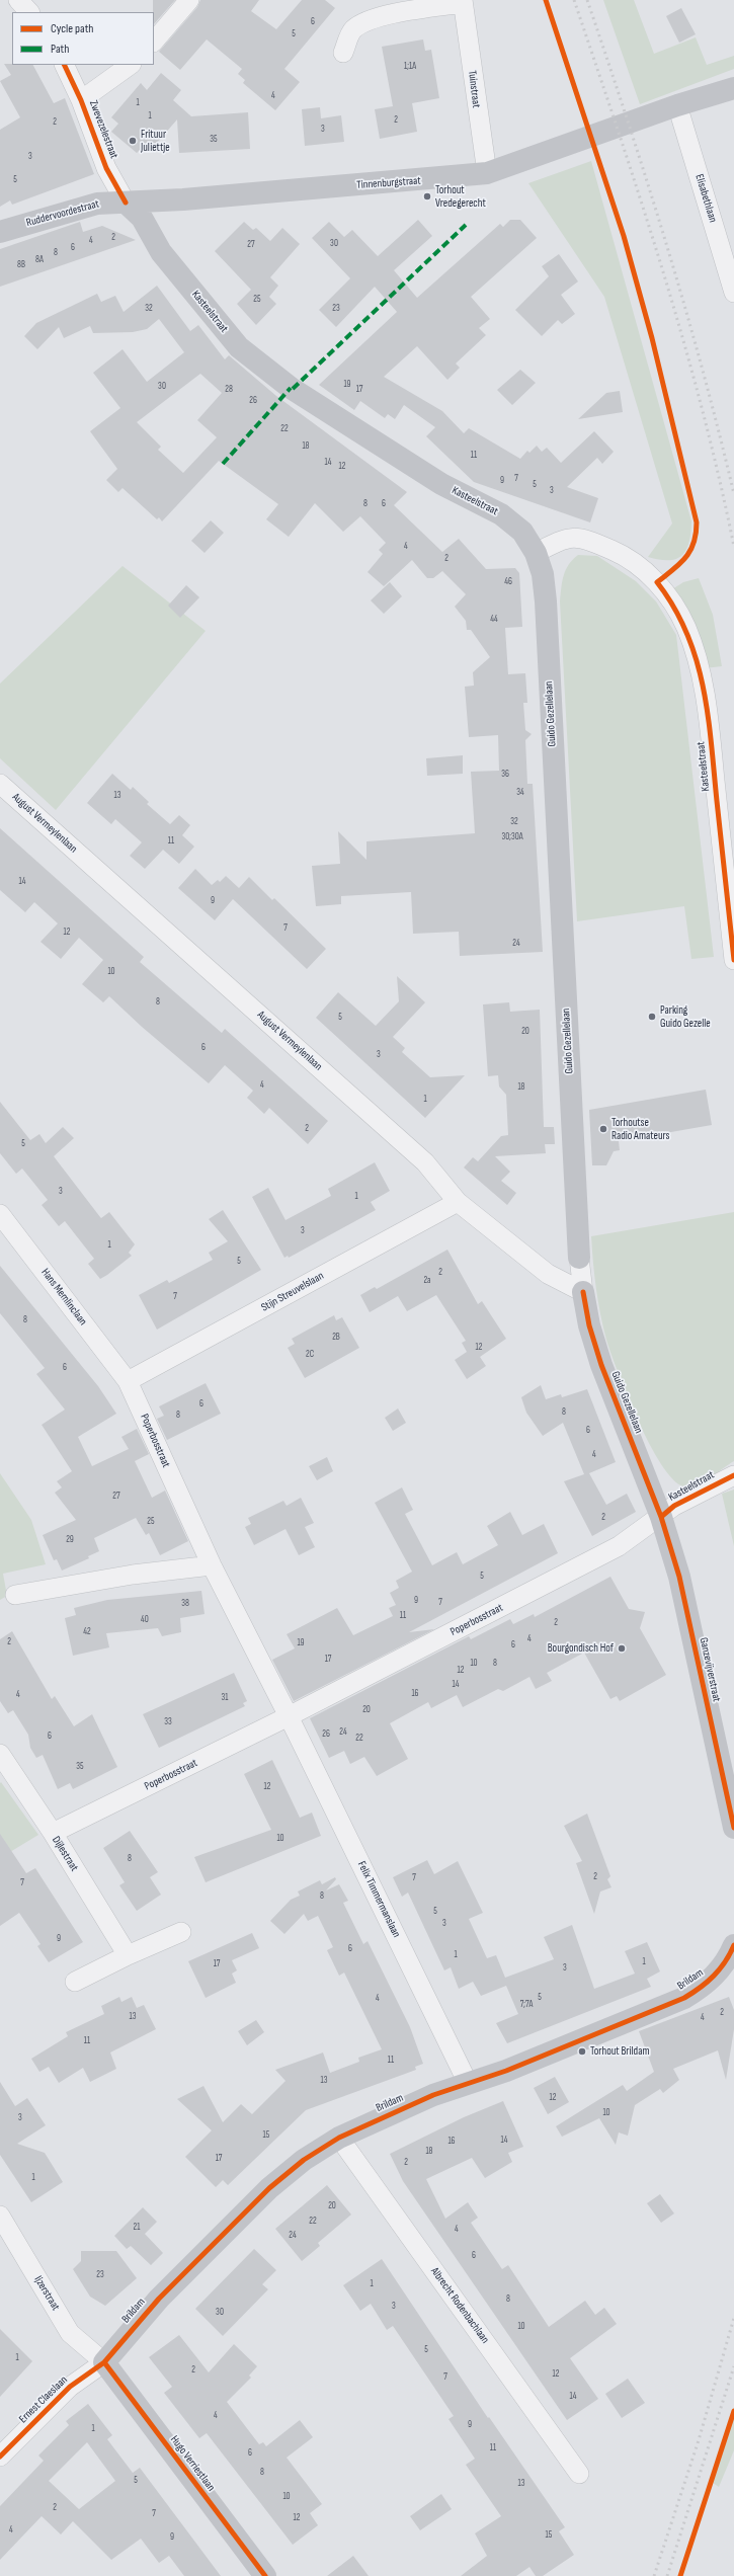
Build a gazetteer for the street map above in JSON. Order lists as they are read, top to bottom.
{
  "streets": {
    "street": [
      "Tuinstraat",
      "Zwevezelestraat",
      "Tinnenburgstraat",
      "Elisabethlaan",
      "Ruddervoordestraat",
      "Kasteelstraat",
      "Guido Gezellelaan",
      "August Vermeylenlaan",
      "Stijn Streuvelslaan",
      "Hans Memlinclaan",
      "Poperbosstraat",
      "Ganzevijverstraat",
      "Dijlestraat",
      "Felix Timmermanslaan",
      "Brildam",
      "Ijzerstraat",
      "Albrecht Rodenbachlaan",
      "Ernest Claeslaan",
      "Hugo Verriestlaan"
    ]
  },
  "crossings": [
    ["Tuinstraat", "Tinnenburgstraat"],
    ["Zwevezelestraat", "Tinnenburgstraat"],
    ["Zwevezelestraat", "Ruddervoordestraat"],
    ["Zwevezelestraat", "Kasteelstraat"],
    ["Tinnenburgstraat", "Elisabethlaan"],
    ["Tinnenburgstraat", "Ruddervoordestraat"],
    ["Tinnenburgstraat", "Kasteelstraat"],
    ["Ruddervoordestraat", "Kasteelstraat"],
    ["Kasteelstraat", "Guido Gezellelaan"],
    ["Kasteelstraat", "Poperbosstraat"],
    ["Kasteelstraat", "Ganzevijverstraat"],
    ["Guido Gezellelaan", "August Vermeylenlaan"],
    ["Guido Gezellelaan", "Poperbosstraat"],
    ["Guido Gezellelaan", "Ganzevijverstraat"],
    ["August Vermeylenlaan", "Stijn Streuvelslaan"],
    ["Stijn Streuvelslaan", "Hans Memlinclaan"],
    ["Stijn Streuvelslaan", "Poperbosstraat"],
    ["Hans Memlinclaan", "Poperbosstraat"],
    ["Poperbosstraat", "Ganzevijverstraat"],
    ["Poperbosstraat", "Dijlestraat"],
    ["Poperbosstraat", "Felix Timmermanslaan"],
    ["Felix Timmermanslaan", "Brildam"],
    ["Brildam", "Ijzerstraat"],
    ["Brildam", "Albrecht Rodenbachlaan"],
    ["Brildam", "Ernest Claeslaan"],
    ["Brildam", "Hugo Verriestlaan"],
    ["Ijzerstraat", "Ernest Claeslaan"],
    ["Ijzerstraat", "Hugo Verriestlaan"],
    ["Ernest Claeslaan", "Hugo Verriestlaan"]
  ],
  "places": [
    "Frituur Juliettje",
    "Torhout Vredegerecht",
    "Parking Guido Gezelle",
    "Torhoutse Radio Amateurs",
    "Bourgondisch Hof",
    "Torhout Brildam"
  ],
  "house_numbers": [
    "6",
    "5",
    "1;1A",
    "4",
    "1",
    "1",
    "2",
    "2",
    "3",
    "35",
    "3",
    "5",
    "2",
    "4",
    "30",
    "27",
    "6",
    "8",
    "8A",
    "8B",
    "25",
    "32",
    "23",
    "19",
    "30",
    "28",
    "17",
    "26",
    "22",
    "18",
    "11",
    "14",
    "12",
    "7",
    "9",
    "5",
    "3",
    "8",
    "6",
    "4",
    "2",
    "46",
    "44",
    "36",
    "34",
    "13",
    "32",
    "30;30A",
    "11",
    "14",
    "9",
    "7",
    "12",
    "24",
    "10",
    "8",
    "5",
    "20",
    "6",
    "3",
    "4",
    "18",
    "1",
    "2",
    "5",
    "3",
    "1",
    "3",
    "1",
    "5",
    "2",
    "2a",
    "7",
    "8",
    "2B",
    "12",
    "2C",
    "6",
    "6",
    "8",
    "8",
    "6",
    "4",
    "27",
    "2",
    "25",
    "29",
    "5",
    "9",
    "7",
    "38",
    "11",
    "40",
    "2",
    "42",
    "4",
    "2",
    "19",
    "6",
    "17",
    "10",
    "8",
    "12",
    "14",
    "16",
    "4",
    "31",
    "20",
    "33",
    "24",
    "26",
    "6",
    "22",
    "35",
    "12",
    "10",
    "8",
    "2",
    "7",
    "7",
    "8",
    "5",
    "3",
    "9",
    "6",
    "1",
    "1",
    "17",
    "3",
    "5",
    "4",
    "7;7A",
    "2",
    "13",
    "4",
    "11",
    "11",
    "13",
    "12",
    "10",
    "3",
    "15",
    "14",
    "16",
    "18",
    "17",
    "2",
    "1",
    "20",
    "22",
    "21",
    "4",
    "24",
    "6",
    "23",
    "1",
    "8",
    "3",
    "30",
    "10",
    "5",
    "1",
    "2",
    "12",
    "7",
    "14",
    "4",
    "9",
    "1",
    "11",
    "6",
    "8",
    "5",
    "13",
    "10",
    "2",
    "7",
    "12",
    "4",
    "15",
    "9"
  ],
  "legend": ["Cycle path", "Path"]
}
